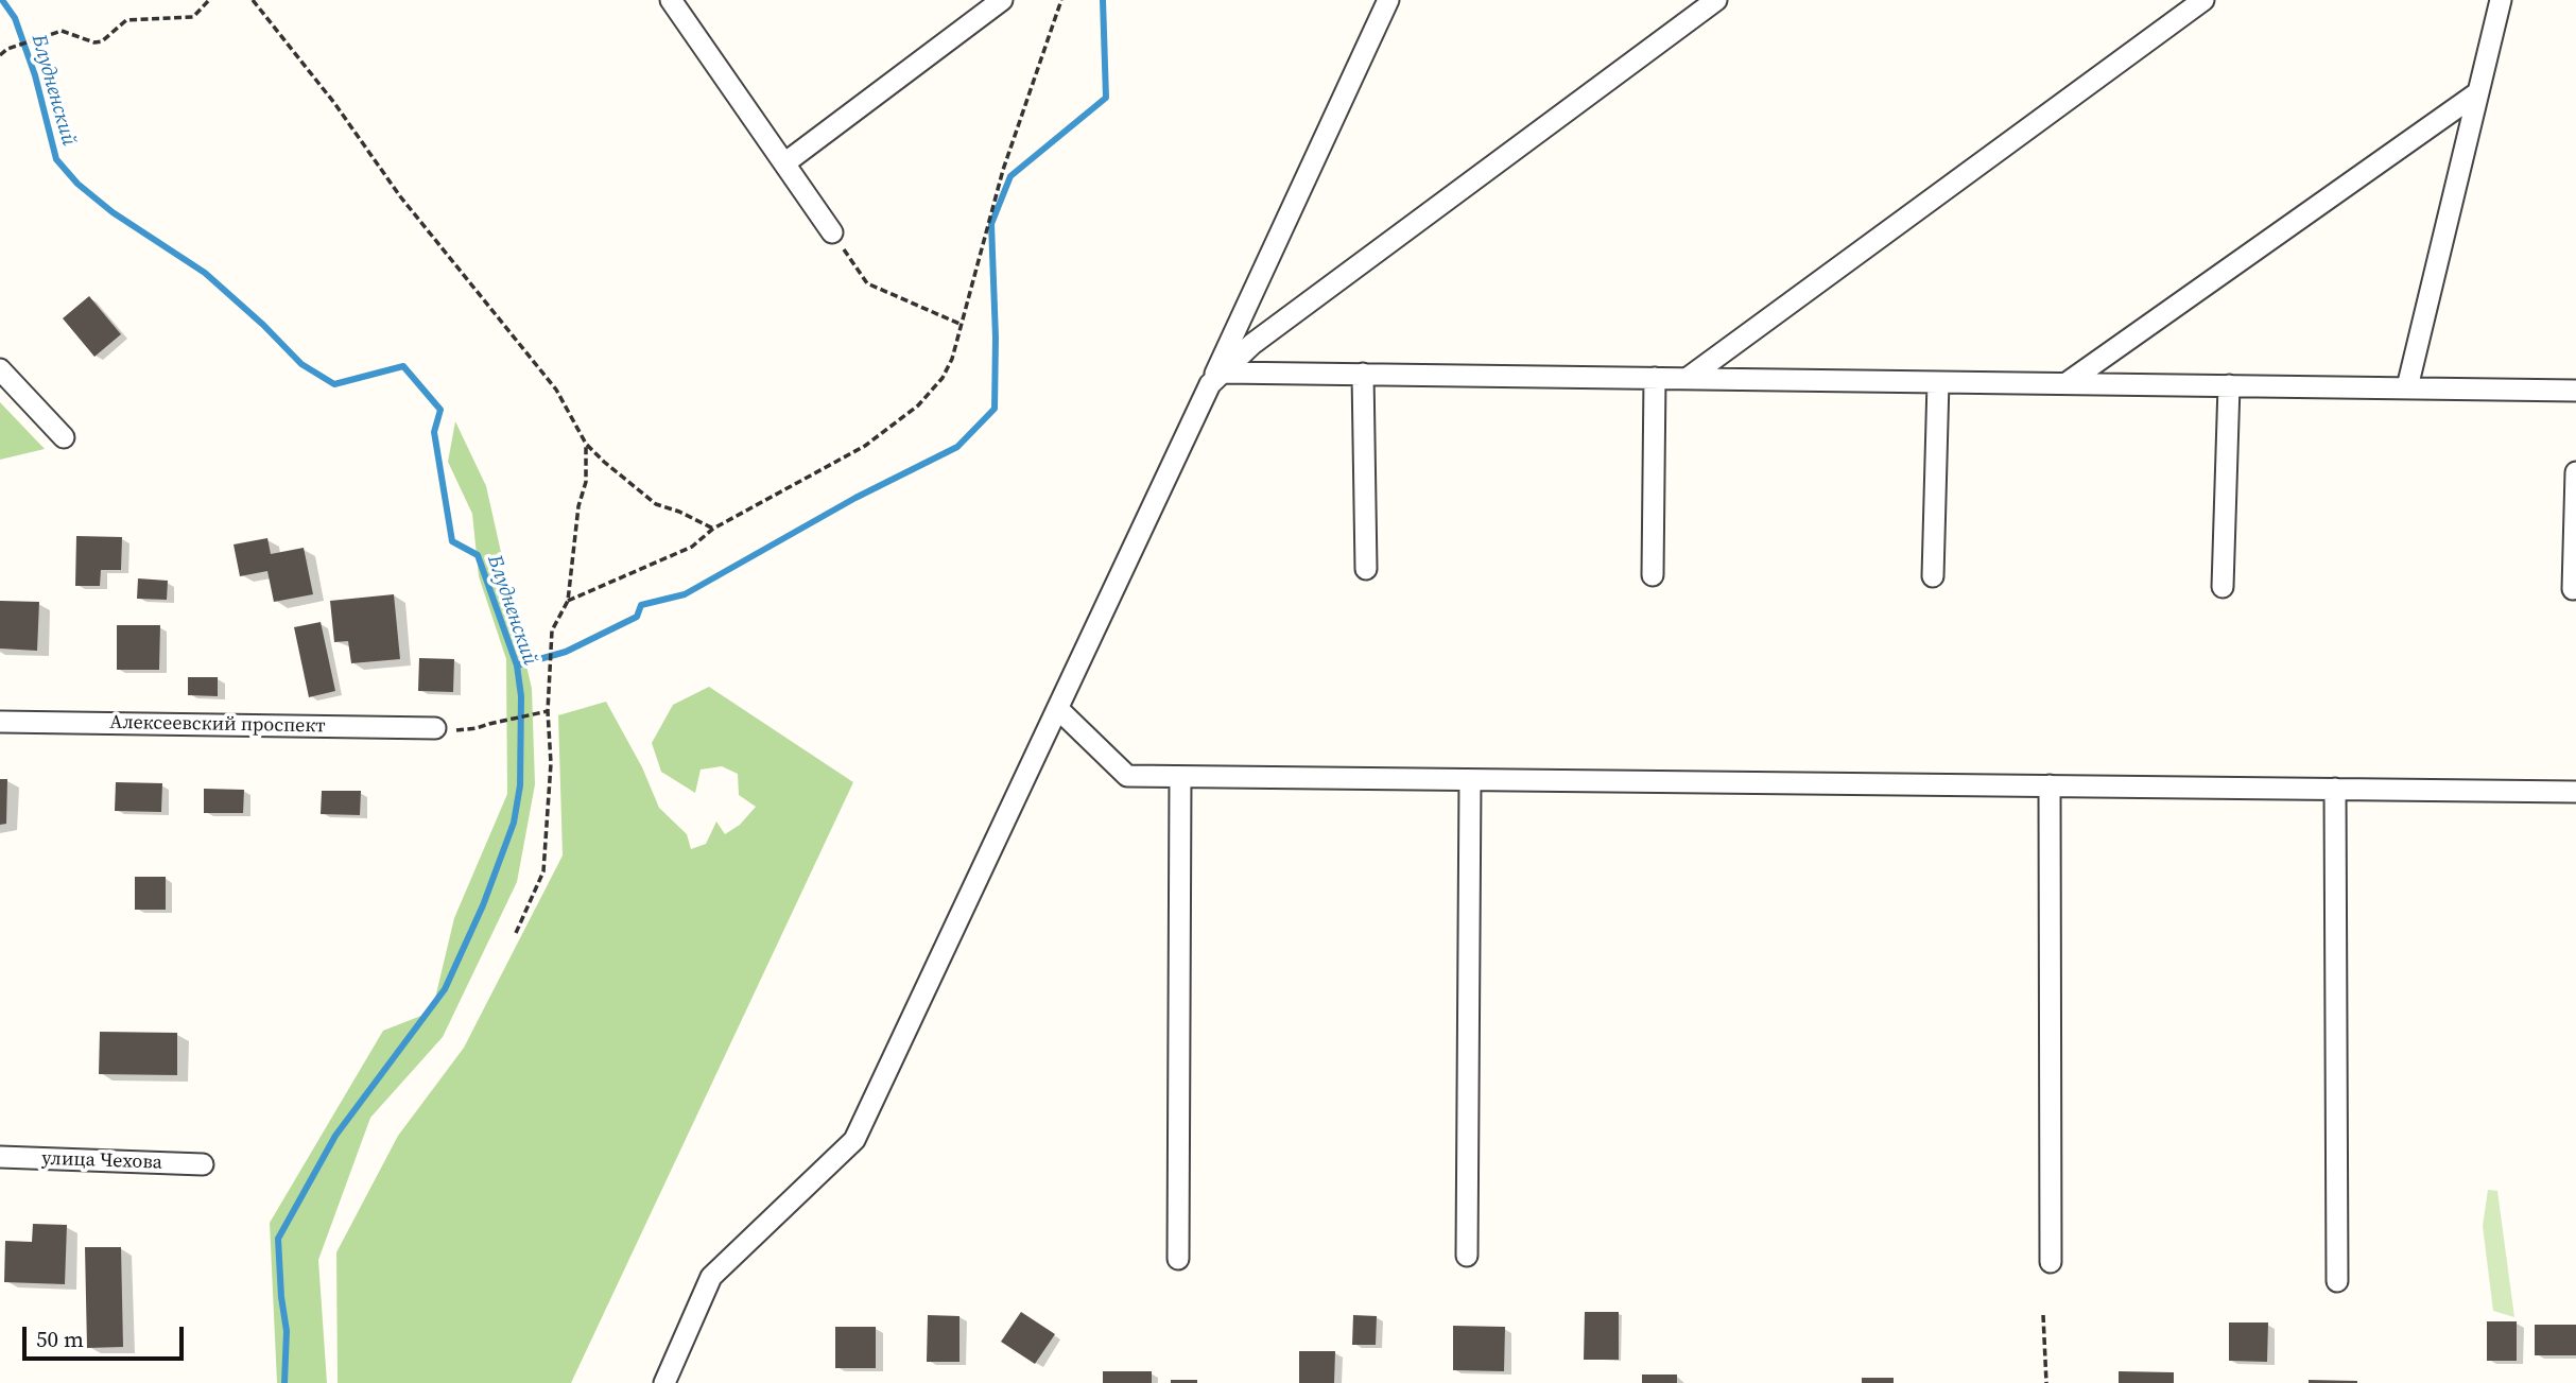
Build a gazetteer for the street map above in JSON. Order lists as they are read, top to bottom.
{
  "streets": {
    "street": ["Алексеевский проспект", "улица Чехова"]
  },
  "water": ["Блудненский"],
  "scale_bar": "50 m"
}
